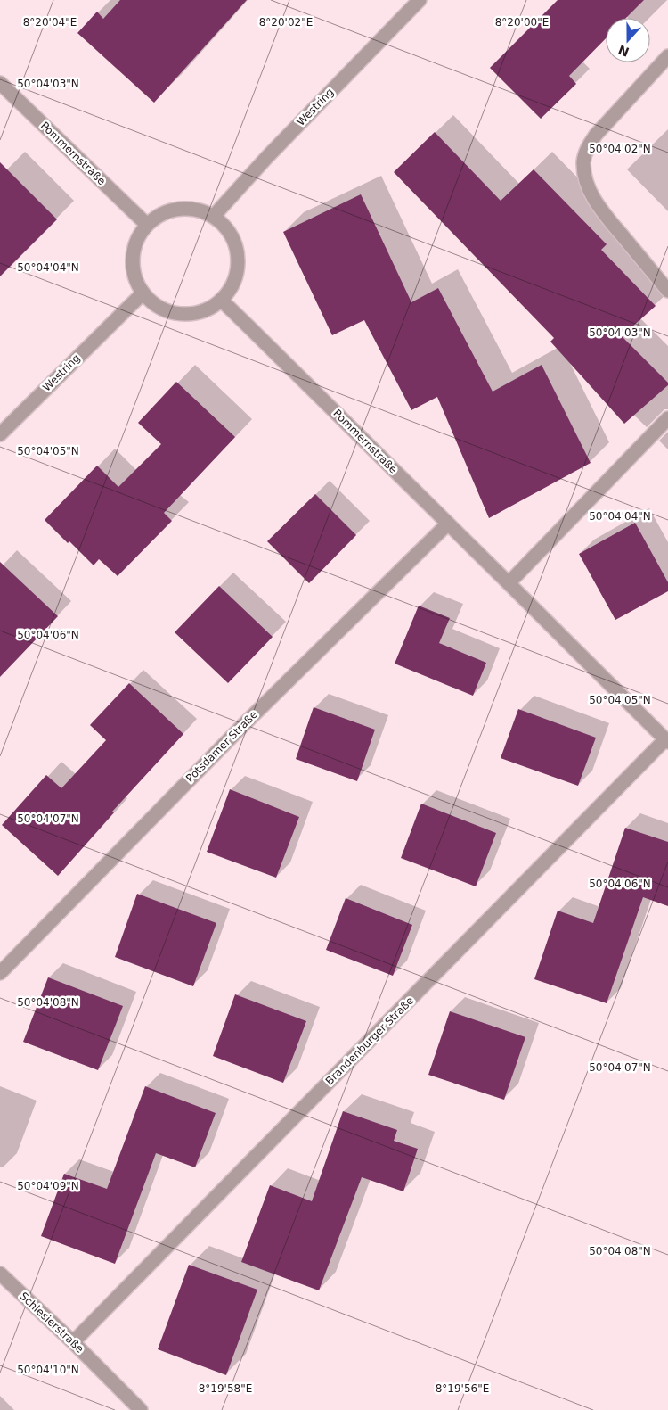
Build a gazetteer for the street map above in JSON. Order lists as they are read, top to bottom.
{
  "streets": {
    "street": [
      "Westring",
      "Pommernstraße",
      "Potsdamer Straße",
      "Brandenburger Straße",
      "Schlesierstraße"
    ]
  },
  "crossings": [
    ["Westring", "Pommernstraße"],
    ["Pommernstraße", "Potsdamer Straße"],
    ["Pommernstraße", "Brandenburger Straße"],
    ["Brandenburger Straße", "Schlesierstraße"]
  ],
  "north": "bottom",
  "coordinates": [
    "8°20'04\"E",
    "8°20'02\"E",
    "8°20'00\"E",
    "50°04'03\"N",
    "50°04'02\"N",
    "50°04'04\"N",
    "50°04'05\"N",
    "50°04'06\"N",
    "50°04'07\"N",
    "50°04'08\"N",
    "50°04'09\"N",
    "50°04'10\"N",
    "8°19'58\"E",
    "8°19'56\"E"
  ]
}
